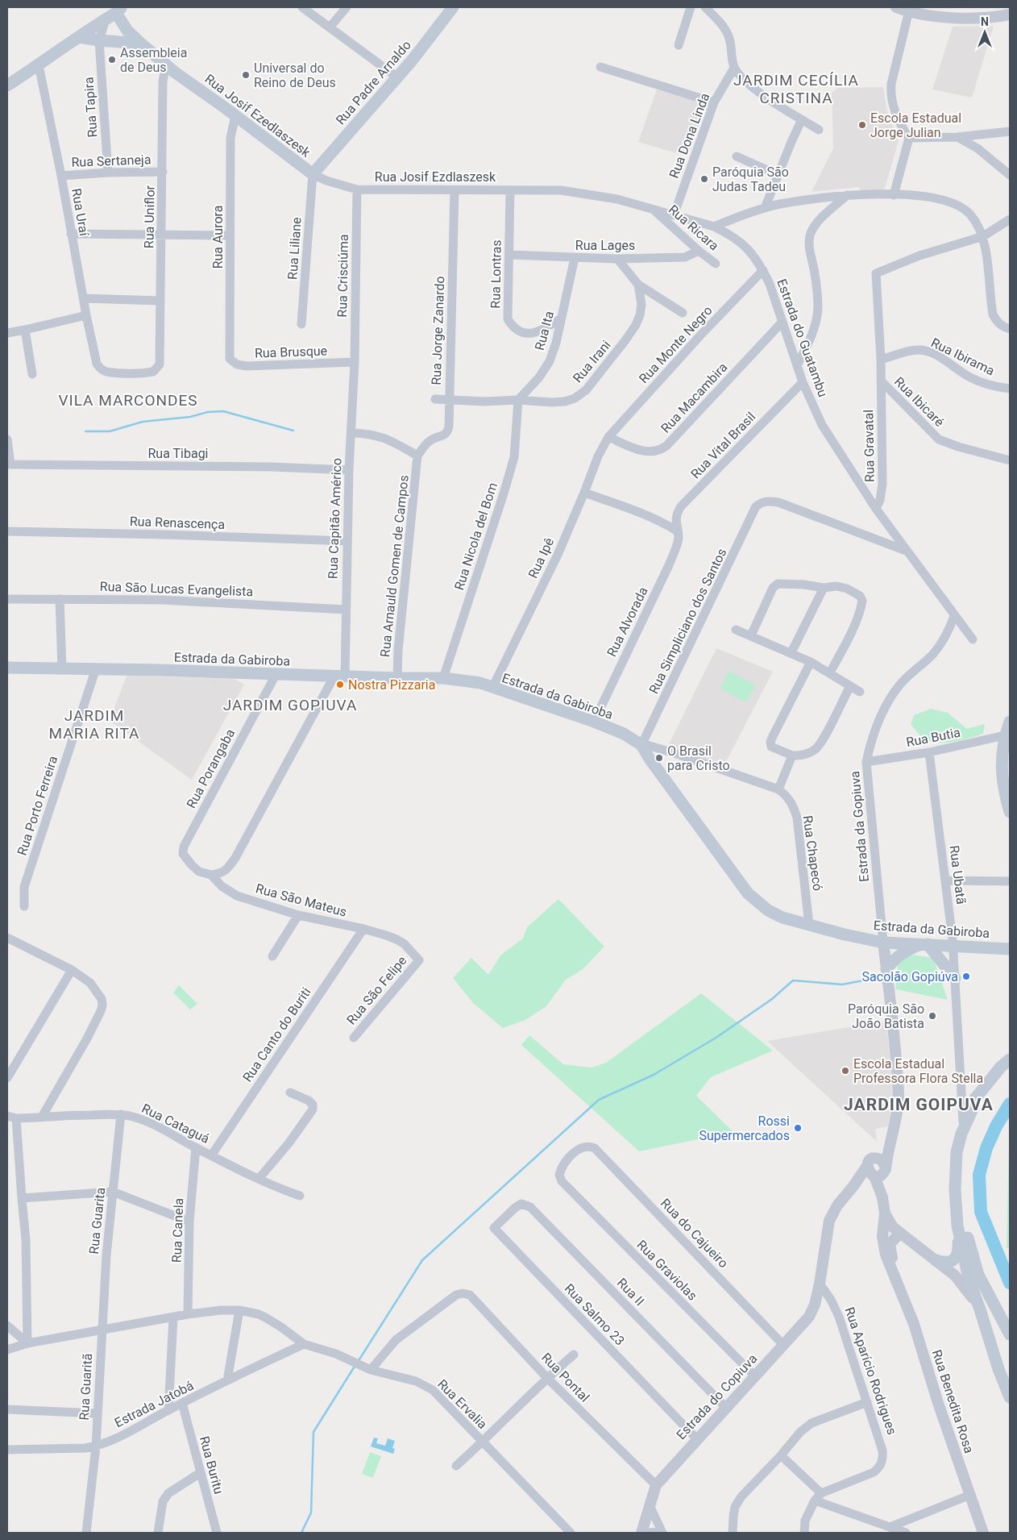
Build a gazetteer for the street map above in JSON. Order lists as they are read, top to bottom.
{
  "streets": {
    "main road": ["Rua Padre Arnaldo", "Rua Josif Ezedlaszesk", "Estrada da Gabiroba"],
    "street": [
      "Rua Tapira",
      "Rua Dona Linda",
      "Rua Sertaneja",
      "Rua Josif Ezdlaszesk",
      "Rua Uraí",
      "Rua Uniflor",
      "Rua Ricara",
      "Rua Aurora",
      "Rua Lages",
      "Rua Liliane",
      "Rua Lontras",
      "Rua Crisciúma",
      "Rua Jorge Zanardo",
      "Rua Ita",
      "Estrada do Guatambu",
      "Rua Monte Negro",
      "Rua Brusque",
      "Rua Ibirama",
      "Rua Irani",
      "Rua Macambira",
      "Rua Ibicaré",
      "Rua Vital Brasil",
      "Rua Gravatal",
      "Rua Tibagi",
      "Rua Capitão Américo",
      "Rua Renascença",
      "Rua Nicola del Bom",
      "Rua Ipê",
      "Rua Arnauld Gomen de Campos",
      "Rua São Lucas Evangelista",
      "Rua Simpliciano dos Santos",
      "Rua Alvorada",
      "Rua Butia",
      "Rua Porangaba",
      "Rua Porto Ferreira",
      "Estrada da Gopiuva",
      "Rua Chapecó",
      "Rua Ubatã",
      "Rua São Mateus",
      "Rua São Felipe",
      "Rua Canto do Buriti",
      "Rua Cataguá",
      "Rua Guarita",
      "Rua Canela",
      "Rua do Cajueiro",
      "Rua Graviolas",
      "Rua II",
      "Rua Salmo 23",
      "Rua Aparício Rodrigues",
      "Rua Pontal",
      "Rua Guaritã",
      "Estrada do Copiuva",
      "Rua Benedita Rosa",
      "Estrada Jatobá",
      "Rua Ervalia",
      "Rua Buritu"
    ]
  },
  "crossings": [
    ["Rua Padre Arnaldo", "Rua Josif Ezedlaszesk"],
    ["Rua Padre Arnaldo", "Rua Josif Ezdlaszesk"],
    ["Rua Padre Arnaldo", "Rua Liliane"],
    ["Rua Tapira", "Rua Sertaneja"],
    ["Rua Josif Ezedlaszesk", "Rua Josif Ezdlaszesk"],
    ["Rua Josif Ezedlaszesk", "Rua Uniflor"],
    ["Rua Josif Ezedlaszesk", "Rua Aurora"],
    ["Rua Josif Ezedlaszesk", "Rua Liliane"],
    ["Rua Dona Linda", "Estrada do Guatambu"],
    ["Rua Sertaneja", "Rua Uraí"],
    ["Rua Sertaneja", "Rua Uniflor"],
    ["Rua Josif Ezdlaszesk", "Rua Liliane"],
    ["Rua Josif Ezdlaszesk", "Rua Lontras"],
    ["Rua Josif Ezdlaszesk", "Rua Crisciúma"],
    ["Rua Josif Ezdlaszesk", "Rua Jorge Zanardo"],
    ["Rua Josif Ezdlaszesk", "Estrada do Guatambu"],
    ["Rua Uraí", "Rua Uniflor"],
    ["Rua Ricara", "Rua Lages"],
    ["Rua Ricara", "Estrada do Guatambu"],
    ["Rua Aurora", "Rua Brusque"],
    ["Rua Lages", "Rua Lontras"],
    ["Rua Lages", "Rua Ita"],
    ["Rua Lontras", "Rua Ita"],
    ["Rua Crisciúma", "Rua Brusque"],
    ["Rua Crisciúma", "Rua Capitão Américo"],
    ["Rua Jorge Zanardo", "Rua Irani"],
    ["Rua Jorge Zanardo", "Rua Arnauld Gomen de Campos"],
    ["Rua Ita", "Rua Irani"],
    ["Rua Ita", "Rua Nicola del Bom"],
    ["Estrada do Guatambu", "Rua Monte Negro"],
    ["Estrada do Guatambu", "Rua Macambira"],
    ["Estrada do Guatambu", "Rua Vital Brasil"],
    ["Estrada do Guatambu", "Rua Gravatal"],
    ["Estrada do Guatambu", "Rua Simpliciano dos Santos"],
    ["Estrada do Guatambu", "Estrada da Gopiuva"],
    ["Rua Monte Negro", "Rua Macambira"],
    ["Rua Monte Negro", "Rua Ipê"],
    ["Rua Brusque", "Rua Capitão Américo"],
    ["Rua Ibirama", "Rua Gravatal"],
    ["Rua Irani", "Rua Nicola del Bom"],
    ["Rua Macambira", "Rua Ipê"],
    ["Rua Ibicaré", "Rua Gravatal"],
    ["Rua Vital Brasil", "Rua Alvorada"],
    ["Rua Tibagi", "Rua Capitão Américo"],
    ["Rua Capitão Américo", "Rua Renascença"],
    ["Rua Capitão Américo", "Rua São Lucas Evangelista"],
    ["Rua Capitão Américo", "Estrada da Gabiroba"],
    ["Rua Nicola del Bom", "Estrada da Gabiroba"],
    ["Rua Ipê", "Estrada da Gabiroba"],
    ["Rua Arnauld Gomen de Campos", "Estrada da Gabiroba"],
    ["Rua Simpliciano dos Santos", "Estrada da Gabiroba"],
    ["Rua Simpliciano dos Santos", "Rua Chapecó"],
    ["Rua Alvorada", "Estrada da Gabiroba"],
    ["Estrada da Gabiroba", "Rua Porangaba"],
    ["Estrada da Gabiroba", "Rua Porto Ferreira"],
    ["Estrada da Gabiroba", "Estrada da Gopiuva"],
    ["Estrada da Gabiroba", "Rua Chapecó"],
    ["Estrada da Gabiroba", "Rua Ubatã"],
    ["Rua Butia", "Estrada da Gopiuva"],
    ["Rua Butia", "Rua Ubatã"],
    ["Rua Porangaba", "Rua São Mateus"],
    ["Rua São Mateus", "Rua São Felipe"],
    ["Rua São Mateus", "Rua Canto do Buriti"],
    ["Rua Canto do Buriti", "Rua Cataguá"],
    ["Rua Cataguá", "Rua Guarita"],
    ["Rua Cataguá", "Rua Canela"],
    ["Rua Guarita", "Rua Guaritã"],
    ["Rua do Cajueiro", "Rua Graviolas"],
    ["Rua do Cajueiro", "Estrada do Copiuva"],
    ["Rua Graviolas", "Estrada do Copiuva"],
    ["Rua II", "Rua Salmo 23"],
    ["Rua II", "Estrada do Copiuva"],
    ["Rua Salmo 23", "Estrada do Copiuva"],
    ["Rua Aparício Rodrigues", "Estrada do Copiuva"],
    ["Rua Pontal", "Estrada do Copiuva"],
    ["Rua Pontal", "Rua Ervalia"],
    ["Rua Guaritã", "Estrada Jatobá"],
    ["Estrada Jatobá", "Rua Ervalia"],
    ["Estrada Jatobá", "Rua Buritu"]
  ],
  "districts": [
    "JARDIM CECÍLIA CRISTINA",
    "VILA MARCONDES",
    "JARDIM GOPIUVA",
    "JARDIM MARIA RITA",
    "JARDIM GOIPUVA"
  ],
  "places": [
    "Assembleia de Deus",
    "Universal do Reino de Deus",
    "Escola Estadual Jorge Julian",
    "Paróquia São Judas Tadeu",
    "Nostra Pizzaria",
    "O Brasil para Cristo",
    "Sacolão Gopiúva",
    "Paróquia São João Batista",
    "Escola Estadual Professora Flora Stella",
    "Rossi Supermercados"
  ],
  "north": "top"
}
